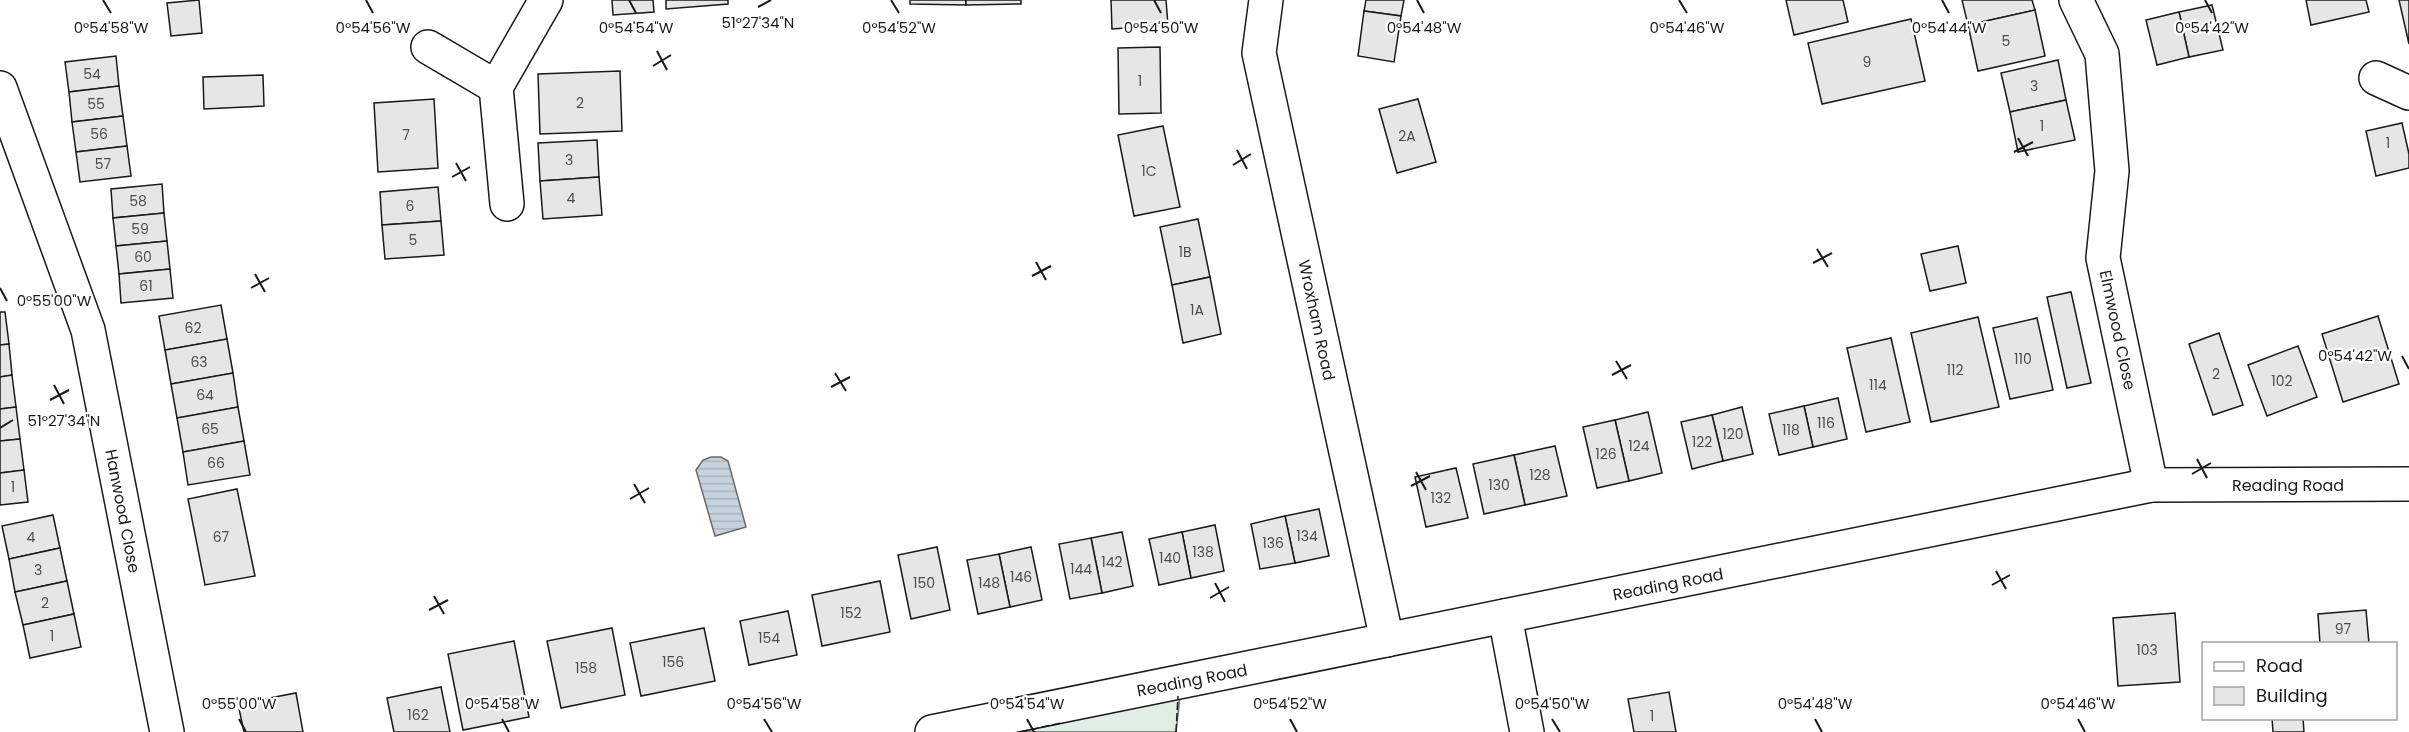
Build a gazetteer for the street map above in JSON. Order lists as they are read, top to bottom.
{
  "streets": {
    "street": [
      "Wroxham Road",
      "Elmwood Close",
      "Reading Road",
      "Hanwood Close"
    ]
  },
  "crossings": [
    ["Wroxham Road", "Reading Road"],
    ["Elmwood Close", "Reading Road"]
  ],
  "house_numbers": [
    "5",
    "9",
    "54",
    "1",
    "3",
    "2",
    "55",
    "1",
    "56",
    "7",
    "2A",
    "1",
    "3",
    "57",
    "1C",
    "4",
    "58",
    "6",
    "59",
    "5",
    "1B",
    "60",
    "61",
    "1A",
    "62",
    "110",
    "63",
    "112",
    "2",
    "102",
    "114",
    "64",
    "116",
    "65",
    "118",
    "120",
    "122",
    "124",
    "126",
    "66",
    "128",
    "130",
    "1",
    "132",
    "134",
    "4",
    "67",
    "136",
    "138",
    "140",
    "142",
    "144",
    "3",
    "146",
    "150",
    "148",
    "2",
    "152",
    "97",
    "1",
    "154",
    "103",
    "156",
    "158",
    "162",
    "1"
  ],
  "legend": ["Road", "Building"],
  "coordinates": [
    "51°27'34\"N",
    "0°54'58\"W",
    "0°54'56\"W",
    "0°54'54\"W",
    "0°54'52\"W",
    "0°54'50\"W",
    "0°54'48\"W",
    "0°54'46\"W",
    "0°54'44\"W",
    "0°54'42\"W",
    "0°55'00\"W"
  ]
}
